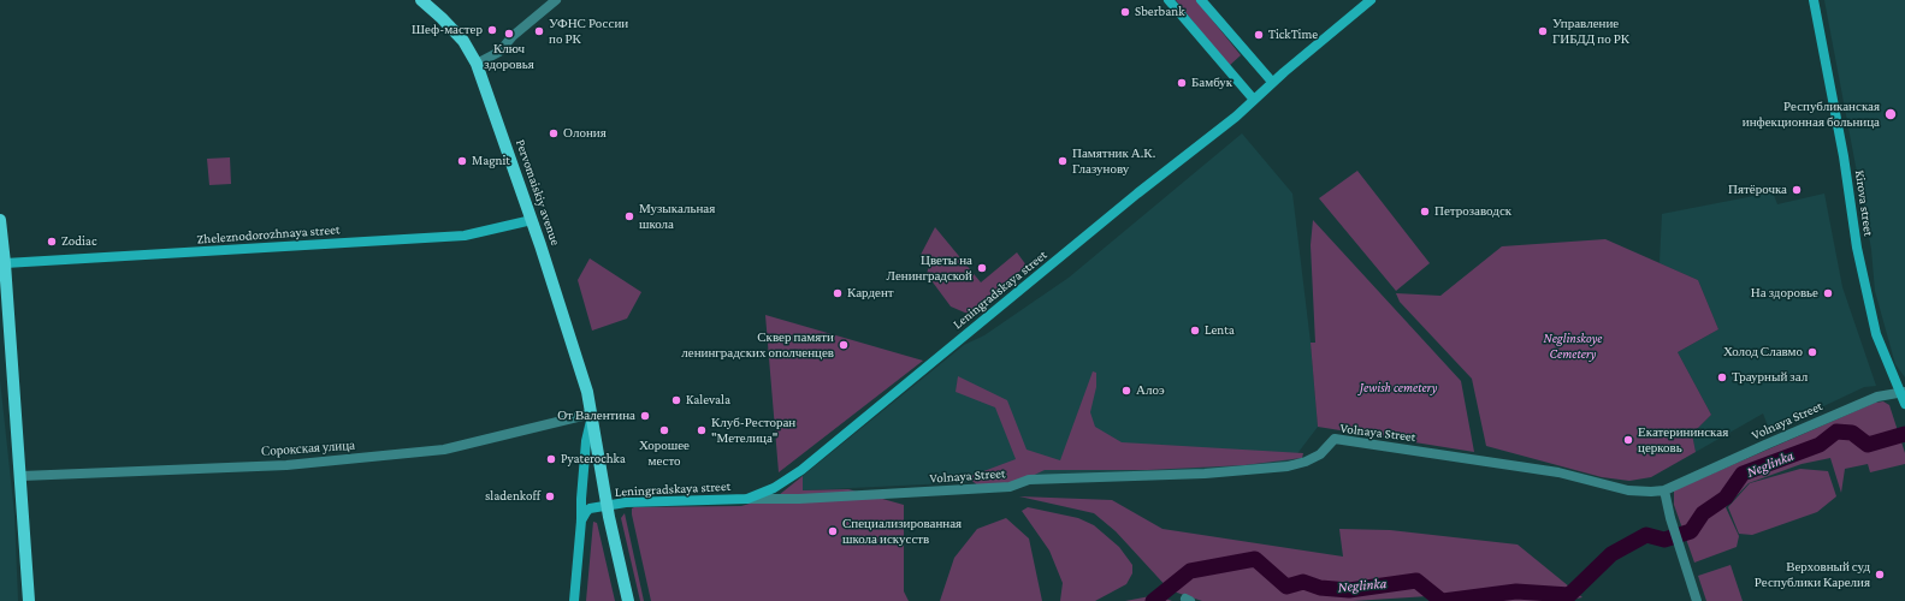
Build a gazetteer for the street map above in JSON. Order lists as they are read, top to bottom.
{
  "streets": {
    "main road": [
      "Pervomaiskiy avenue",
      "Kirova street",
      "Zheleznodorozhnaya street",
      "Leningradskaya street"
    ],
    "street": ["Volnaya Street", "Сорокская улица"]
  },
  "crossings": [
    ["Pervomaiskiy avenue", "Zheleznodorozhnaya street"],
    ["Pervomaiskiy avenue", "Leningradskaya street"],
    ["Pervomaiskiy avenue", "Сорокская улица"],
    ["Kirova street", "Volnaya Street"],
    ["Leningradskaya street", "Volnaya Street"]
  ],
  "water": ["Neglinka"],
  "parks": ["Neglinskoye Cemetery", "Jewish cemetery"],
  "places": [
    "Sberbank",
    "Шеф-мастер",
    "УФНС России по РК",
    "Управление ГИБДД по РК",
    "Ключ здоровья",
    "TickTime",
    "Бамбук",
    "Республиканская инфекционная больница",
    "Олония",
    "Magnit",
    "Памятник А.К. Глазунову",
    "Пятёрочка",
    "Петрозаводск",
    "Музыкальная школа",
    "Zodiac",
    "Цветы на Ленинградской",
    "Кардент",
    "На здоровье",
    "Lenta",
    "Сквер памяти ленинградских ополченцев",
    "Холод Славмо",
    "Траурный зал",
    "Алоэ",
    "Kalevala",
    "От Валентина",
    "Хорошее место",
    "Клуб-Ресторан \"Метелица\"",
    "Екатерининская церковь",
    "Pyaterochka",
    "sladenkoff",
    "Специализированная школа искусств",
    "Верховный суд Республики Карелия"
  ]
}
